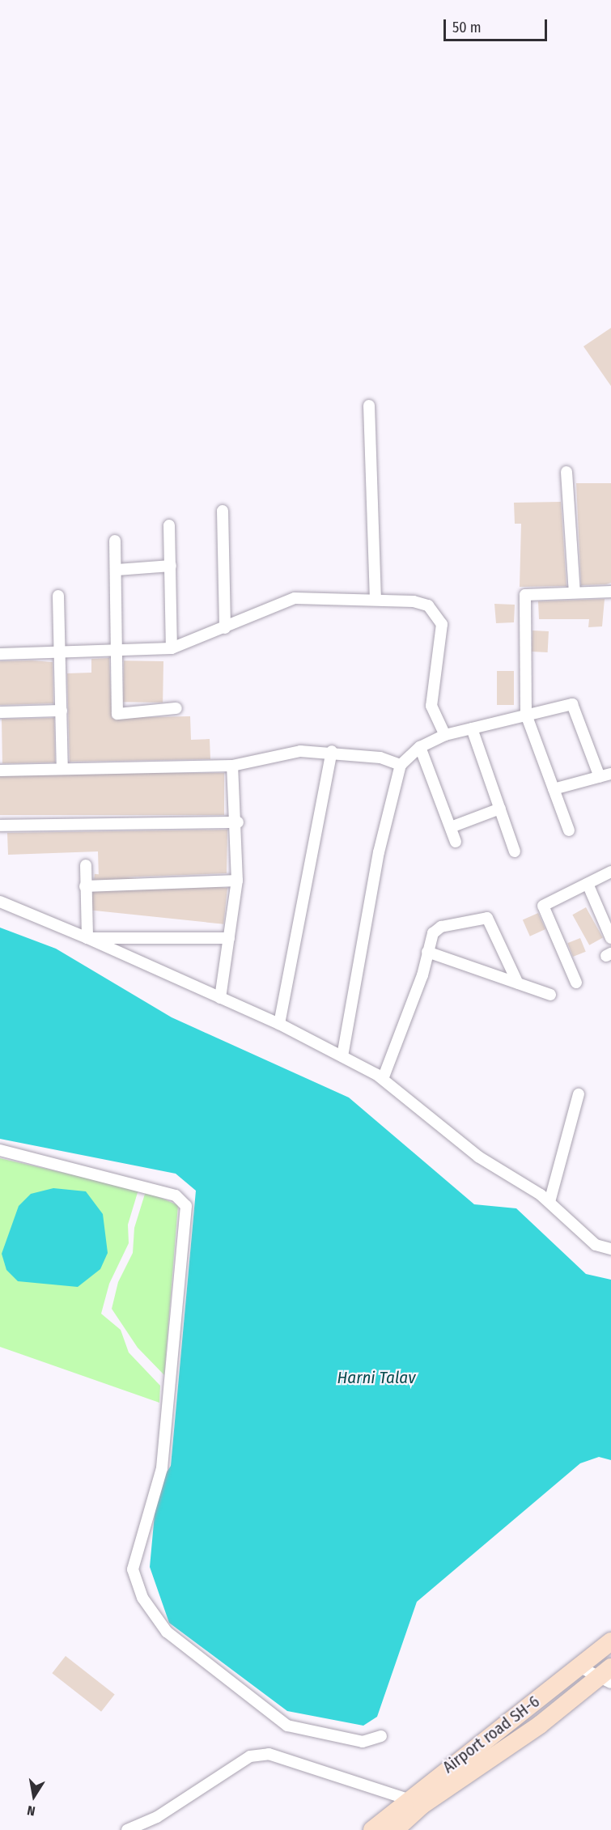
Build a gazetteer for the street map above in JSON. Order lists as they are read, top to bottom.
{
  "streets": {
    "main road": ["Airport road SH-6"]
  },
  "water": ["Harni Talav"],
  "scale_bar": "50 m",
  "north": "bottom"
}
